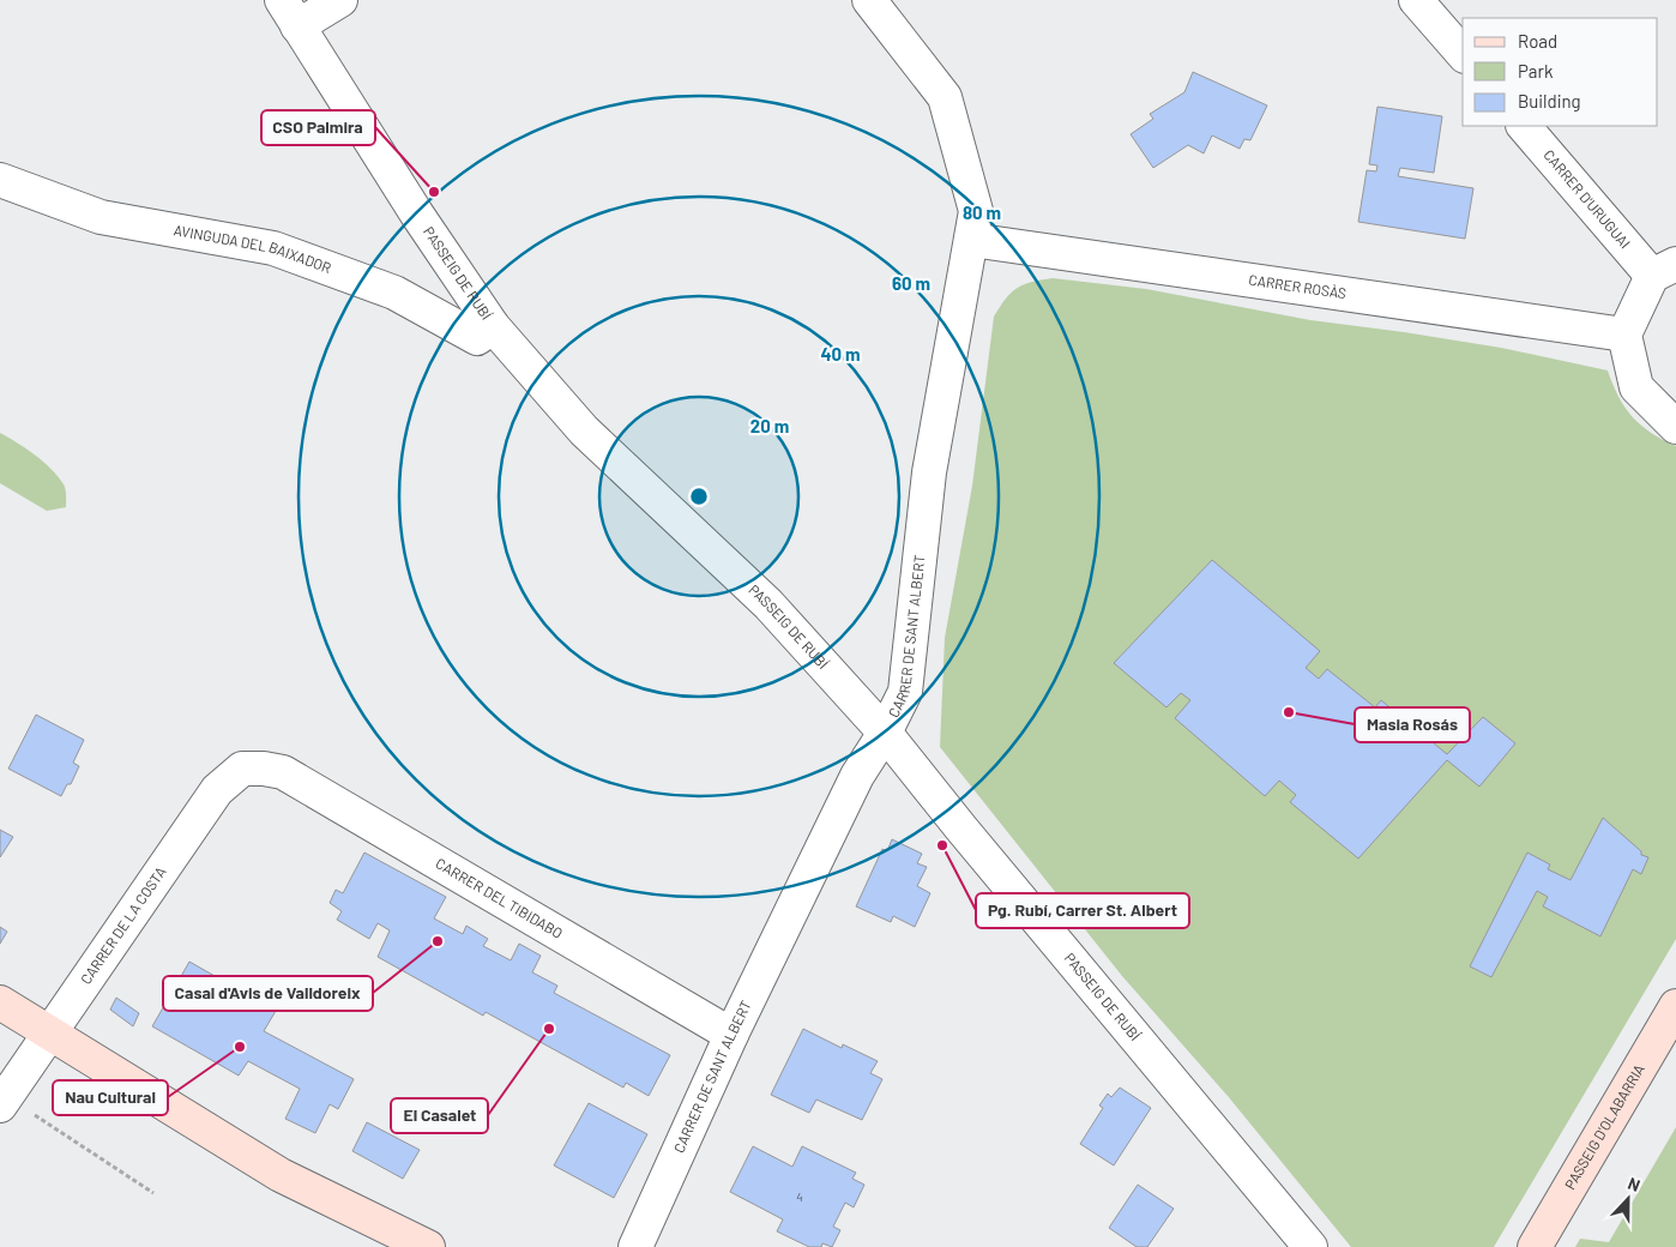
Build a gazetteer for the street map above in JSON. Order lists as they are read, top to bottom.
{
  "streets": {
    "street": [
      "CARRER D'URUGUAI",
      "AVINGUDA DEL BAIXADOR",
      "PASSEIG DE RUBÍ",
      "CARRER ROSÀS",
      "CARRER DE SANT ALBERT",
      "CARRER DEL TIBIDABO",
      "CARRER DE LA COSTA",
      "PASSEIG D'OLABARRIA"
    ]
  },
  "crossings": [
    ["AVINGUDA DEL BAIXADOR", "PASSEIG DE RUBÍ"],
    ["PASSEIG DE RUBÍ", "CARRER DE SANT ALBERT"],
    ["CARRER ROSÀS", "CARRER DE SANT ALBERT"],
    ["CARRER DE SANT ALBERT", "CARRER DEL TIBIDABO"],
    ["CARRER DEL TIBIDABO", "CARRER DE LA COSTA"]
  ],
  "places": [
    "CSO Palmira",
    "Masia Rosás",
    "Pg. Rubí, Carrer St. Albert",
    "Casal d'Avis de Valldoreix",
    "El Casalet",
    "Nau Cultural"
  ],
  "house_numbers": ["4"],
  "legend": ["Road", "Park", "Building"],
  "north": "top",
  "rings": [
    "80 m",
    "60 m",
    "40 m",
    "20 m"
  ]
}
